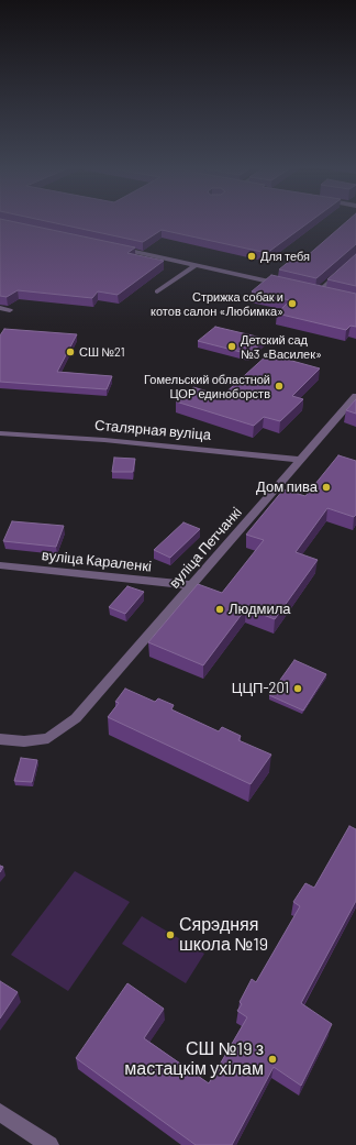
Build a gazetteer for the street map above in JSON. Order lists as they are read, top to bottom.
{
  "streets": {
    "street": ["Сталярная вуліца", "вуліца Петчанкі", "вуліца Караленкі"]
  },
  "crossings": [
    ["Сталярная вуліца", "вуліца Петчанкі"],
    ["вуліца Петчанкі", "вуліца Караленкі"]
  ],
  "places": [
    "Для тебя",
    "Стрижка собак и котов салон «Любимка»",
    "Детский сад №3 «Василек»",
    "СШ №21",
    "Гомельский областной ЦОР единоборств",
    "Дом пива",
    "Людмила",
    "ЦЦП-201",
    "Сярэдняя школа №19",
    "СШ №19 з мастацкім ухілам"
  ]
}
